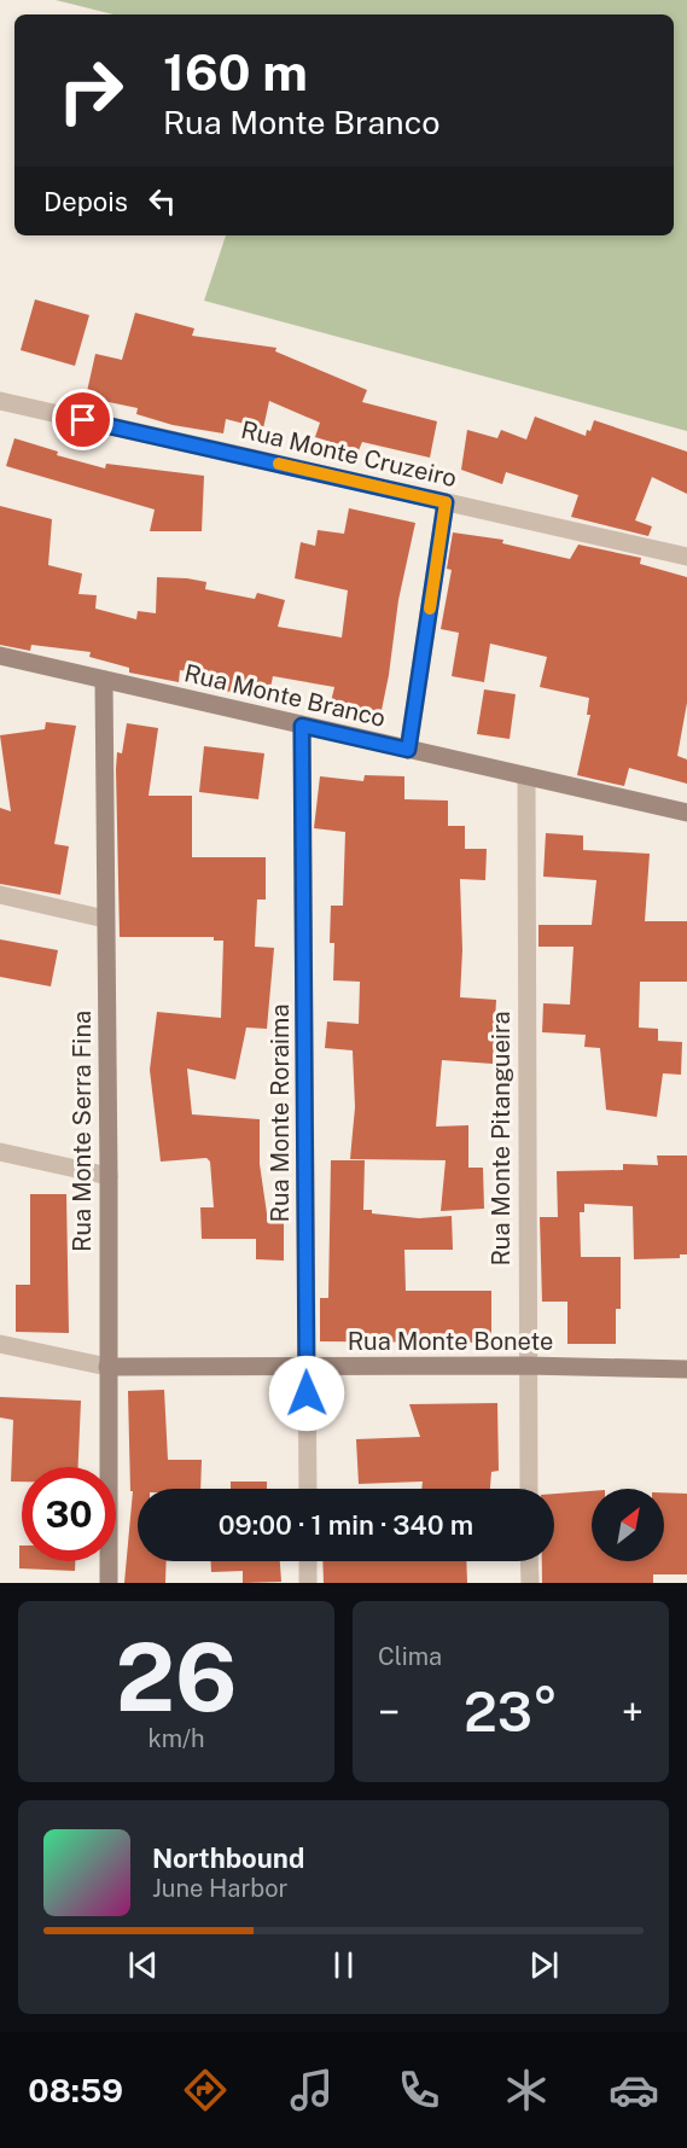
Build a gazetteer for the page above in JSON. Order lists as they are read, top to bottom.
{
  "streets": {
    "street": [
      "Rua Monte Cruzeiro",
      "Rua Monte Branco",
      "Rua Monte Roraima",
      "Rua Monte Serra Fina",
      "Rua Monte Pitangueira",
      "Rua Monte Bonete"
    ]
  },
  "crossings": [
    ["Rua Monte Branco", "Rua Monte Roraima"],
    ["Rua Monte Branco", "Rua Monte Serra Fina"],
    ["Rua Monte Branco", "Rua Monte Pitangueira"],
    ["Rua Monte Roraima", "Rua Monte Bonete"],
    ["Rua Monte Serra Fina", "Rua Monte Bonete"],
    ["Rua Monte Pitangueira", "Rua Monte Bonete"]
  ],
  "north": "top right",
  "page": {
    "turn": ["160 m", "Rua Monte Branco"],
    "then": "Depois",
    "limit": "30",
    "trip": "09:00 · 1 min · 340 m",
    "tile": [
      ["26", "km/h"],
      "Clima"
    ],
    "heat": ["−", "23°", "+"],
    "song": ["Northbound", "June Harbor"],
    "tabs": "08:59"
  }
}
